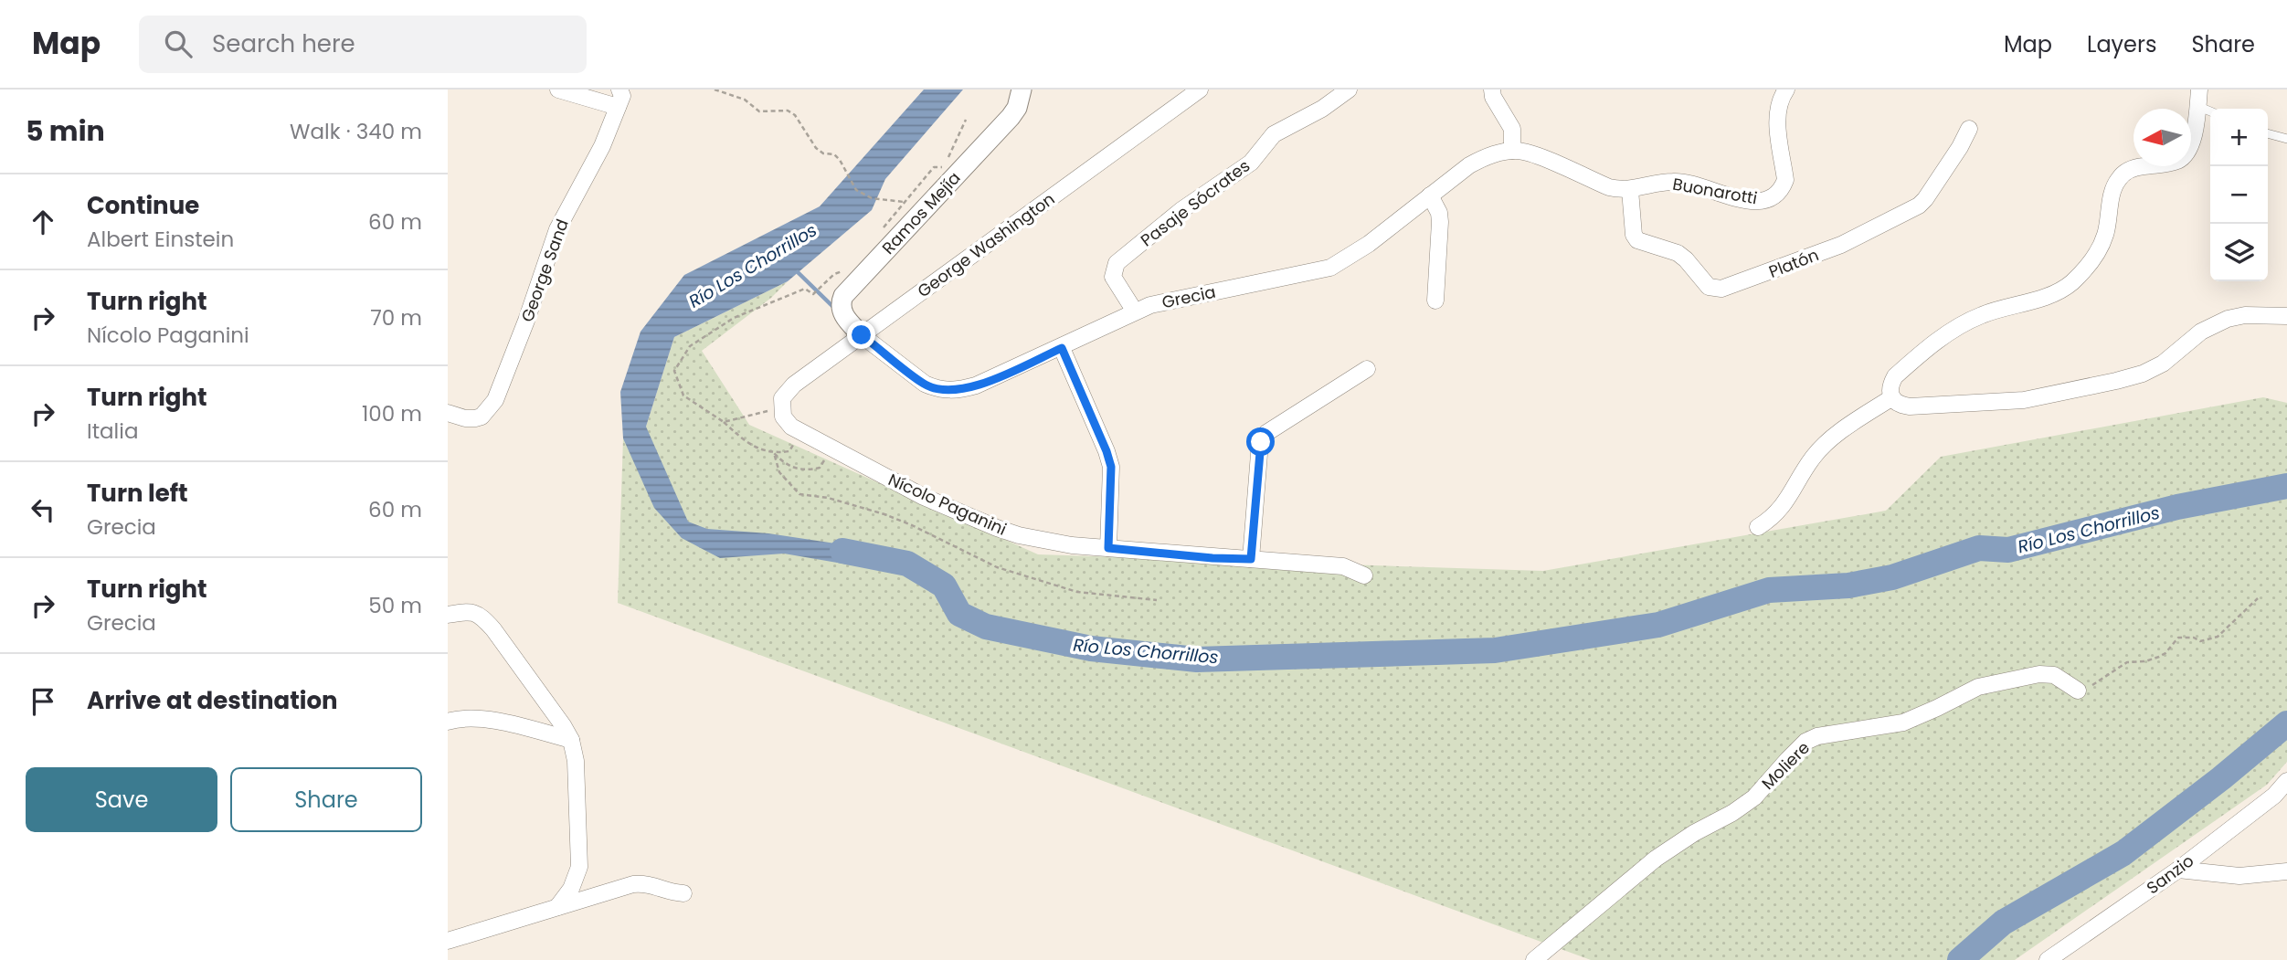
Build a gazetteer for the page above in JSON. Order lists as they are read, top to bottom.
{
  "streets": {
    "street": [
      "Buonarotti",
      "Pasaje Sócrates",
      "Ramos Mejía",
      "George Washington",
      "Platón",
      "George Sand",
      "Grecia",
      "Nícolo Paganini",
      "Moliere",
      "Sanzio"
    ]
  },
  "crossings": [
    ["Buonarotti", "Platón"],
    ["Buonarotti", "Grecia"],
    ["Pasaje Sócrates", "Grecia"],
    ["Ramos Mejía", "George Washington"],
    ["Ramos Mejía", "Grecia"],
    ["George Washington", "Grecia"],
    ["George Washington", "Nícolo Paganini"]
  ],
  "water": ["Río Los Chorrillos"],
  "north": "left",
  "page": {
    "header": "Map",
    "search": "Search here",
    "nav": ["Map", "Layers", "Share"],
    "heading": ["5 min", "Walk · 340 m"],
    "map_buttons": ["+", "−"],
    "list": [
      ["Continue", "Albert Einstein", "60 m"],
      ["Turn right", "Nícolo Paganini", "70 m"],
      ["Turn right", "Italia", "100 m"],
      ["Turn left", "Grecia", "60 m"],
      ["Turn right", "Grecia", "50 m"],
      "Arrive at destination"
    ],
    "buttons": ["Save", "Share"]
  }
}
